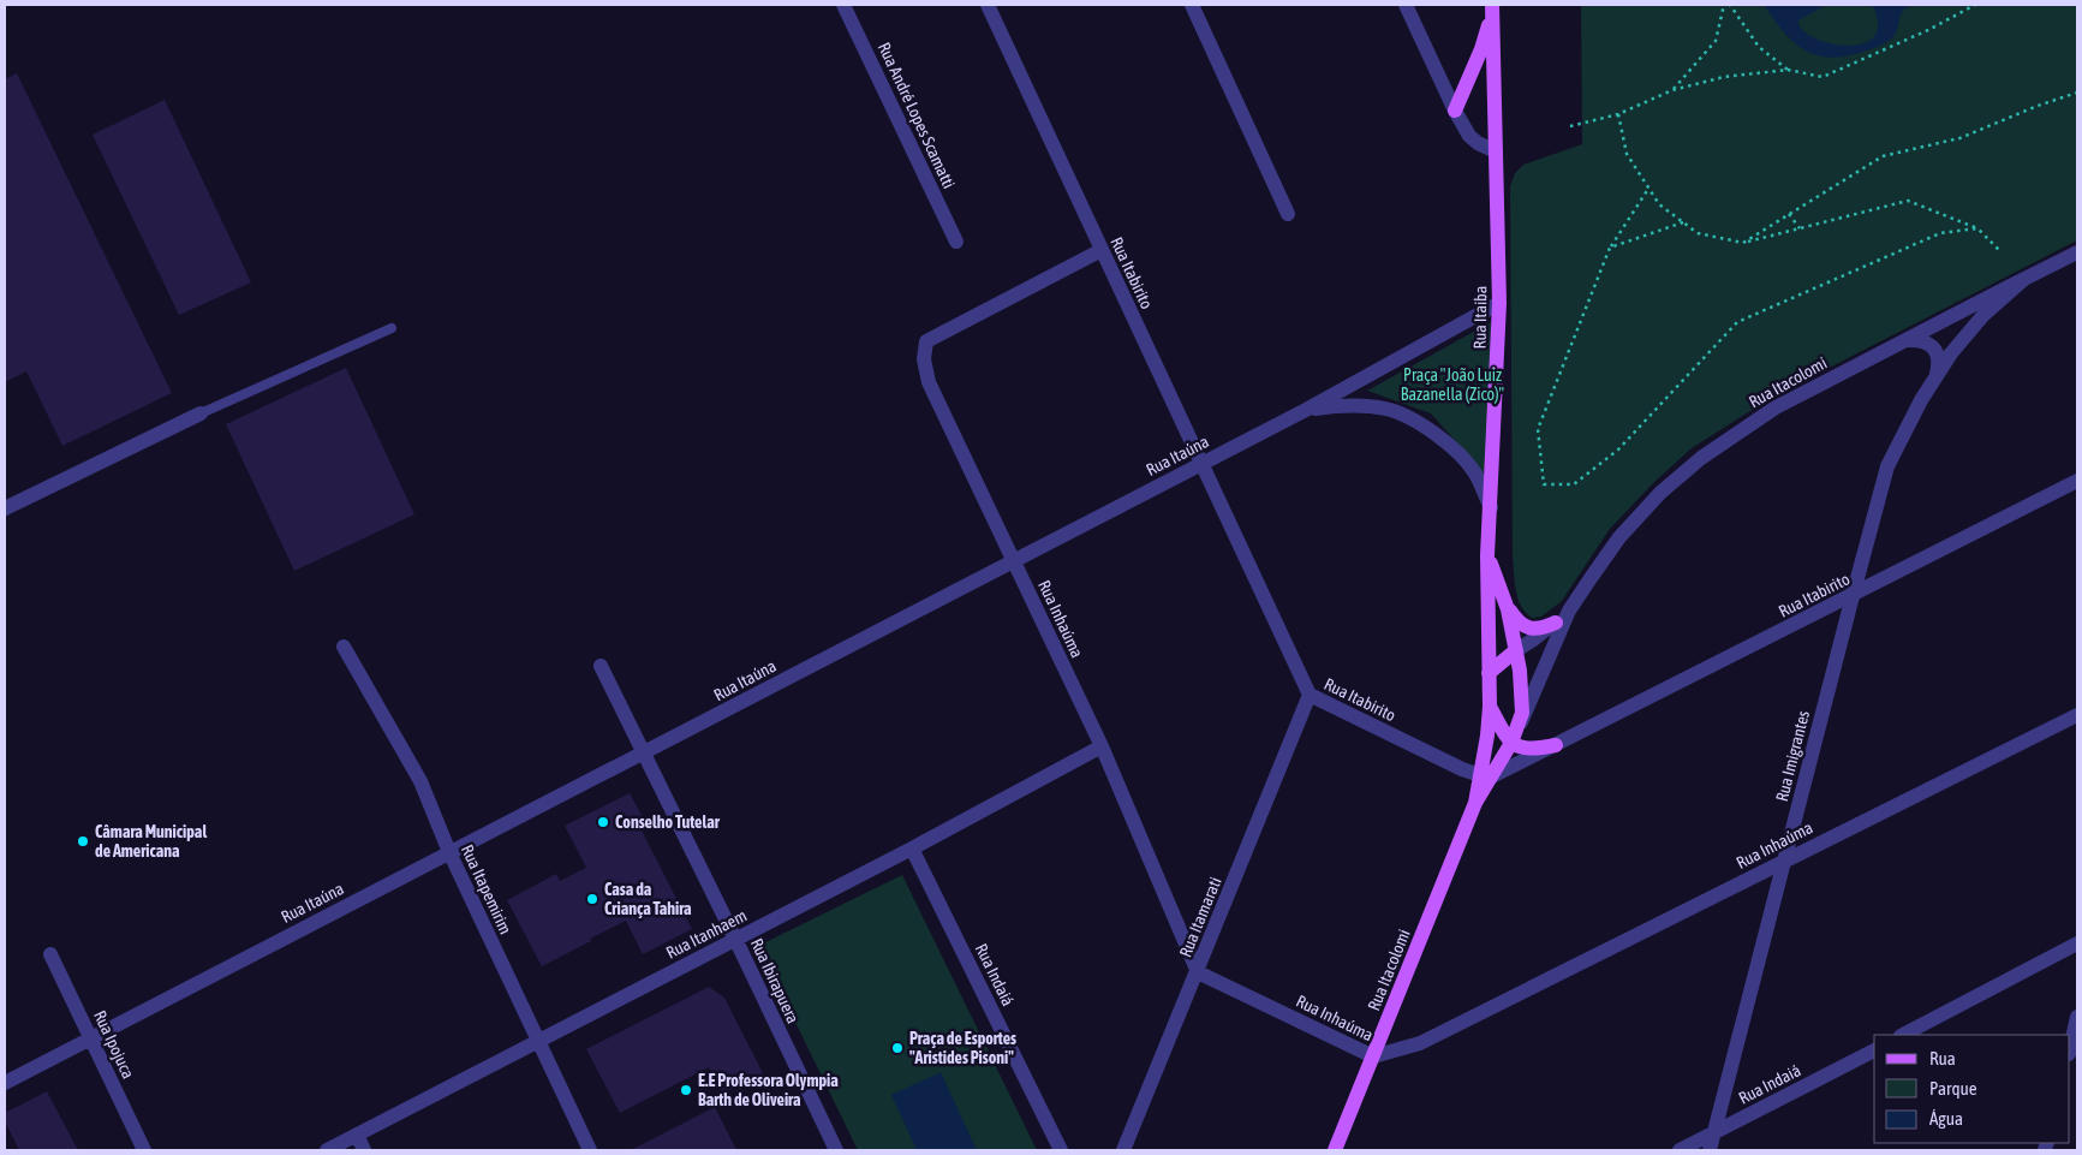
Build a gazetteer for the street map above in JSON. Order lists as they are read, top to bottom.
{
  "streets": {
    "main road": ["Rua Itaiba", "Rua Itacolomi"],
    "street": [
      "Rua André Lopes Scamatti",
      "Rua Itabirito",
      "Rua Itaúna",
      "Rua Inhaúma",
      "Rua Imigrantes",
      "Rua Itapemirim",
      "Rua Itamarati",
      "Rua Itanhaem",
      "Rua Indaiá",
      "Rua Ibirapuera",
      "Rua Ipojuca"
    ]
  },
  "crossings": [
    ["Rua Itabirito", "Rua Itaiba"],
    ["Rua Itabirito", "Rua Itacolomi"],
    ["Rua Itabirito", "Rua Itaúna"],
    ["Rua Itabirito", "Rua Inhaúma"],
    ["Rua Itabirito", "Rua Imigrantes"],
    ["Rua Itabirito", "Rua Itamarati"],
    ["Rua Itaiba", "Rua Itacolomi"],
    ["Rua Itaiba", "Rua Itaúna"],
    ["Rua Itacolomi", "Rua Inhaúma"],
    ["Rua Itacolomi", "Rua Imigrantes"],
    ["Rua Itaúna", "Rua Inhaúma"],
    ["Rua Itaúna", "Rua Itapemirim"],
    ["Rua Itaúna", "Rua Ibirapuera"],
    ["Rua Itaúna", "Rua Ipojuca"],
    ["Rua Inhaúma", "Rua Imigrantes"],
    ["Rua Inhaúma", "Rua Itamarati"],
    ["Rua Inhaúma", "Rua Itanhaem"],
    ["Rua Imigrantes", "Rua Indaiá"],
    ["Rua Itapemirim", "Rua Itanhaem"],
    ["Rua Itanhaem", "Rua Indaiá"],
    ["Rua Itanhaem", "Rua Ibirapuera"]
  ],
  "parks": ["Praça \"João Luiz Bazanella (Zico)\""],
  "places": [
    "Conselho Tutelar",
    "Câmara Municipal de Americana",
    "Casa da Criança Tahira",
    "Praça de Esportes \"Aristides Pisoni\"",
    "E.E Professora Olympia Barth de Oliveira"
  ],
  "legend": ["Rua", "Parque", "Água"]
}
